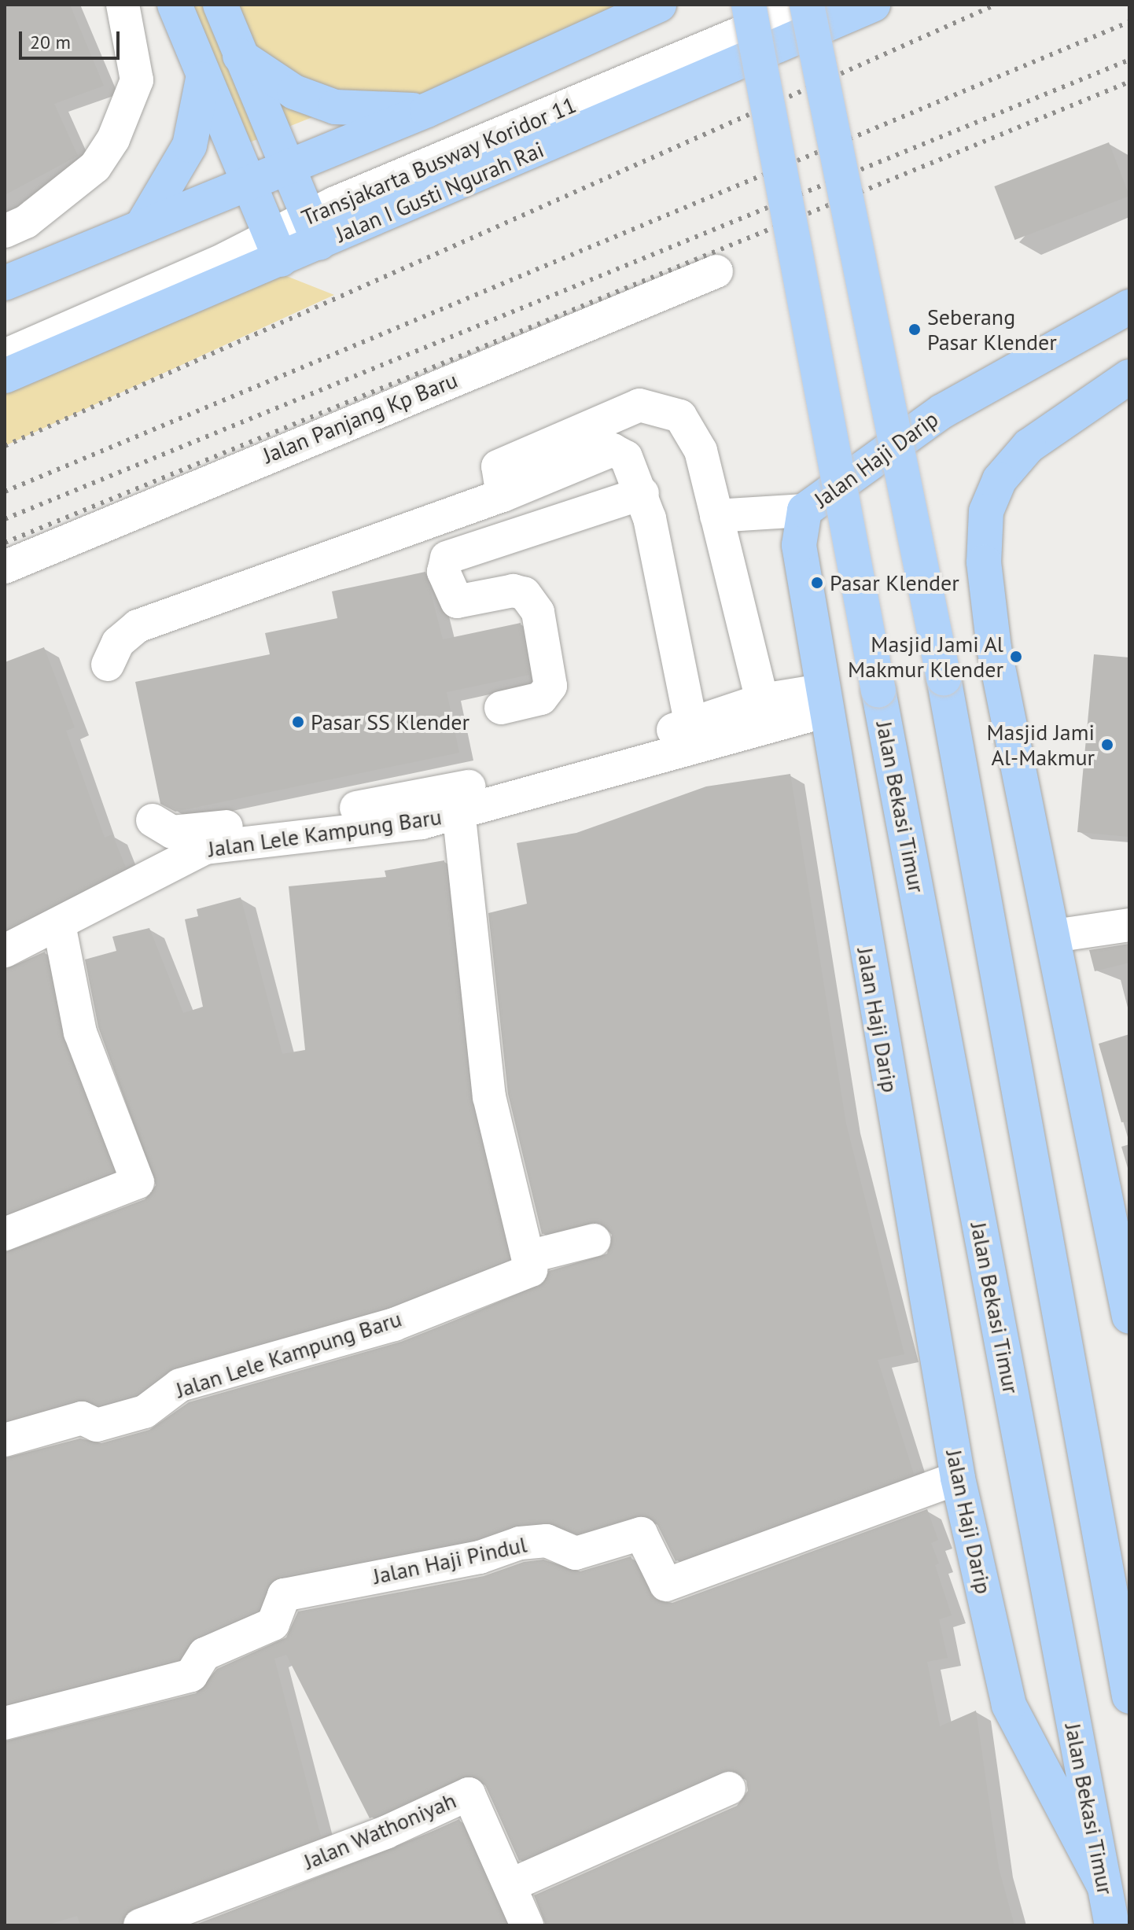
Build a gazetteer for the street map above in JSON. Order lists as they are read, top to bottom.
{
  "streets": {
    "main road": ["Jalan I Gusti Ngurah Rai", "Jalan Haji Darip", "Jalan Bekasi Timur"],
    "street": [
      "Transjakarta Busway Koridor 11",
      "Jalan Panjang Kp Baru",
      "Jalan Lele Kampung Baru",
      "Jalan Haji Pindul",
      "Jalan Wathoniyah"
    ]
  },
  "crossings": [
    ["Transjakarta Busway Koridor 11", "Jalan I Gusti Ngurah Rai"],
    ["Jalan Haji Darip", "Jalan Bekasi Timur"],
    ["Jalan Haji Darip", "Jalan Lele Kampung Baru"],
    ["Jalan Haji Darip", "Jalan Haji Pindul"]
  ],
  "places": [
    "Seberang Pasar Klender",
    "Pasar Klender",
    "Masjid Jami Al Makmur Klender",
    "Pasar SS Klender",
    "Masjid Jami Al-Makmur"
  ],
  "scale_bar": "20 m"
}
